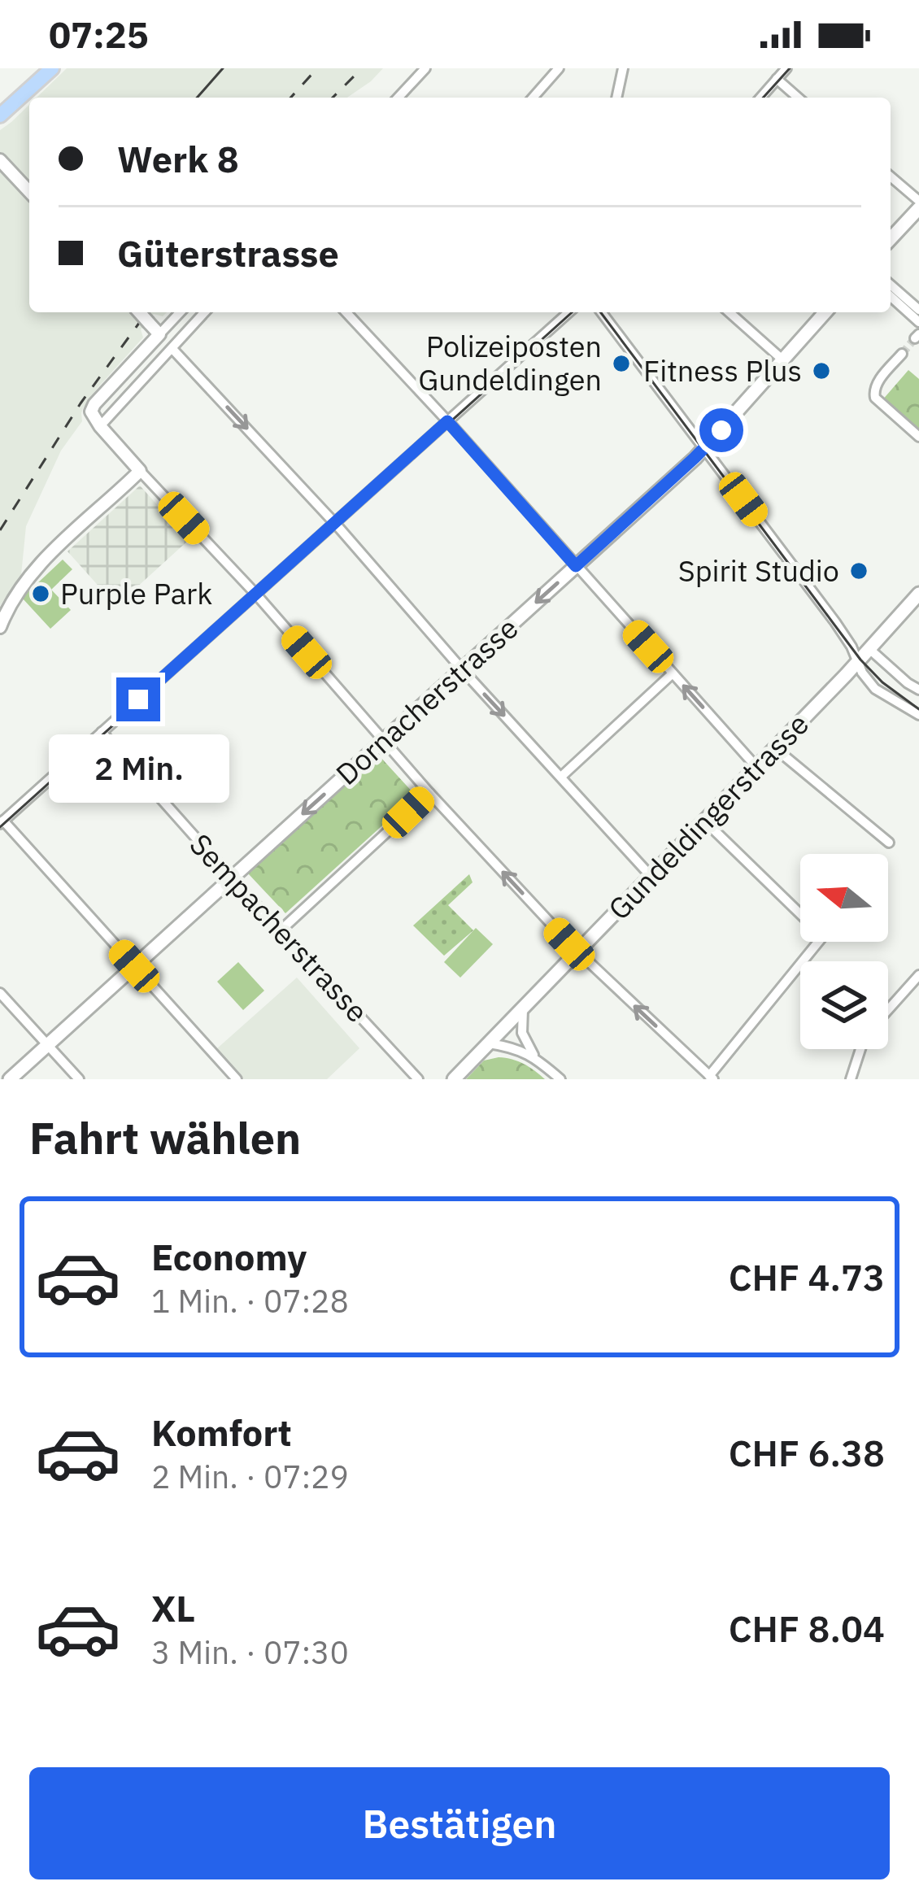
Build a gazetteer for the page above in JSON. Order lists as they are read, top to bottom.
{
  "streets": {
    "main road": ["Dornacherstrasse", "Gundeldingerstrasse"],
    "street": ["Sempacherstrasse"]
  },
  "crossings": [
    ["Dornacherstrasse", "Sempacherstrasse"]
  ],
  "places": [
    "Polizeiposten Gundeldingen",
    "Fitness Plus",
    "Spirit Studio",
    "Purple Park"
  ],
  "north": "left",
  "page": {
    "status": "07:25",
    "banner": ["Werk 8", "Güterstrasse"],
    "bubble": "2 Min.",
    "heading": "Fahrt wählen",
    "list": [
      {
        "name": "Economy",
        "note": "1 Min. · 07:28",
        "value": "CHF 4.73"
      },
      {
        "name": "Komfort",
        "note": "2 Min. · 07:29",
        "value": "CHF 6.38"
      },
      {
        "name": "XL",
        "note": "3 Min. · 07:30",
        "value": "CHF 8.04"
      }
    ],
    "buttons": "Bestätigen"
  }
}
